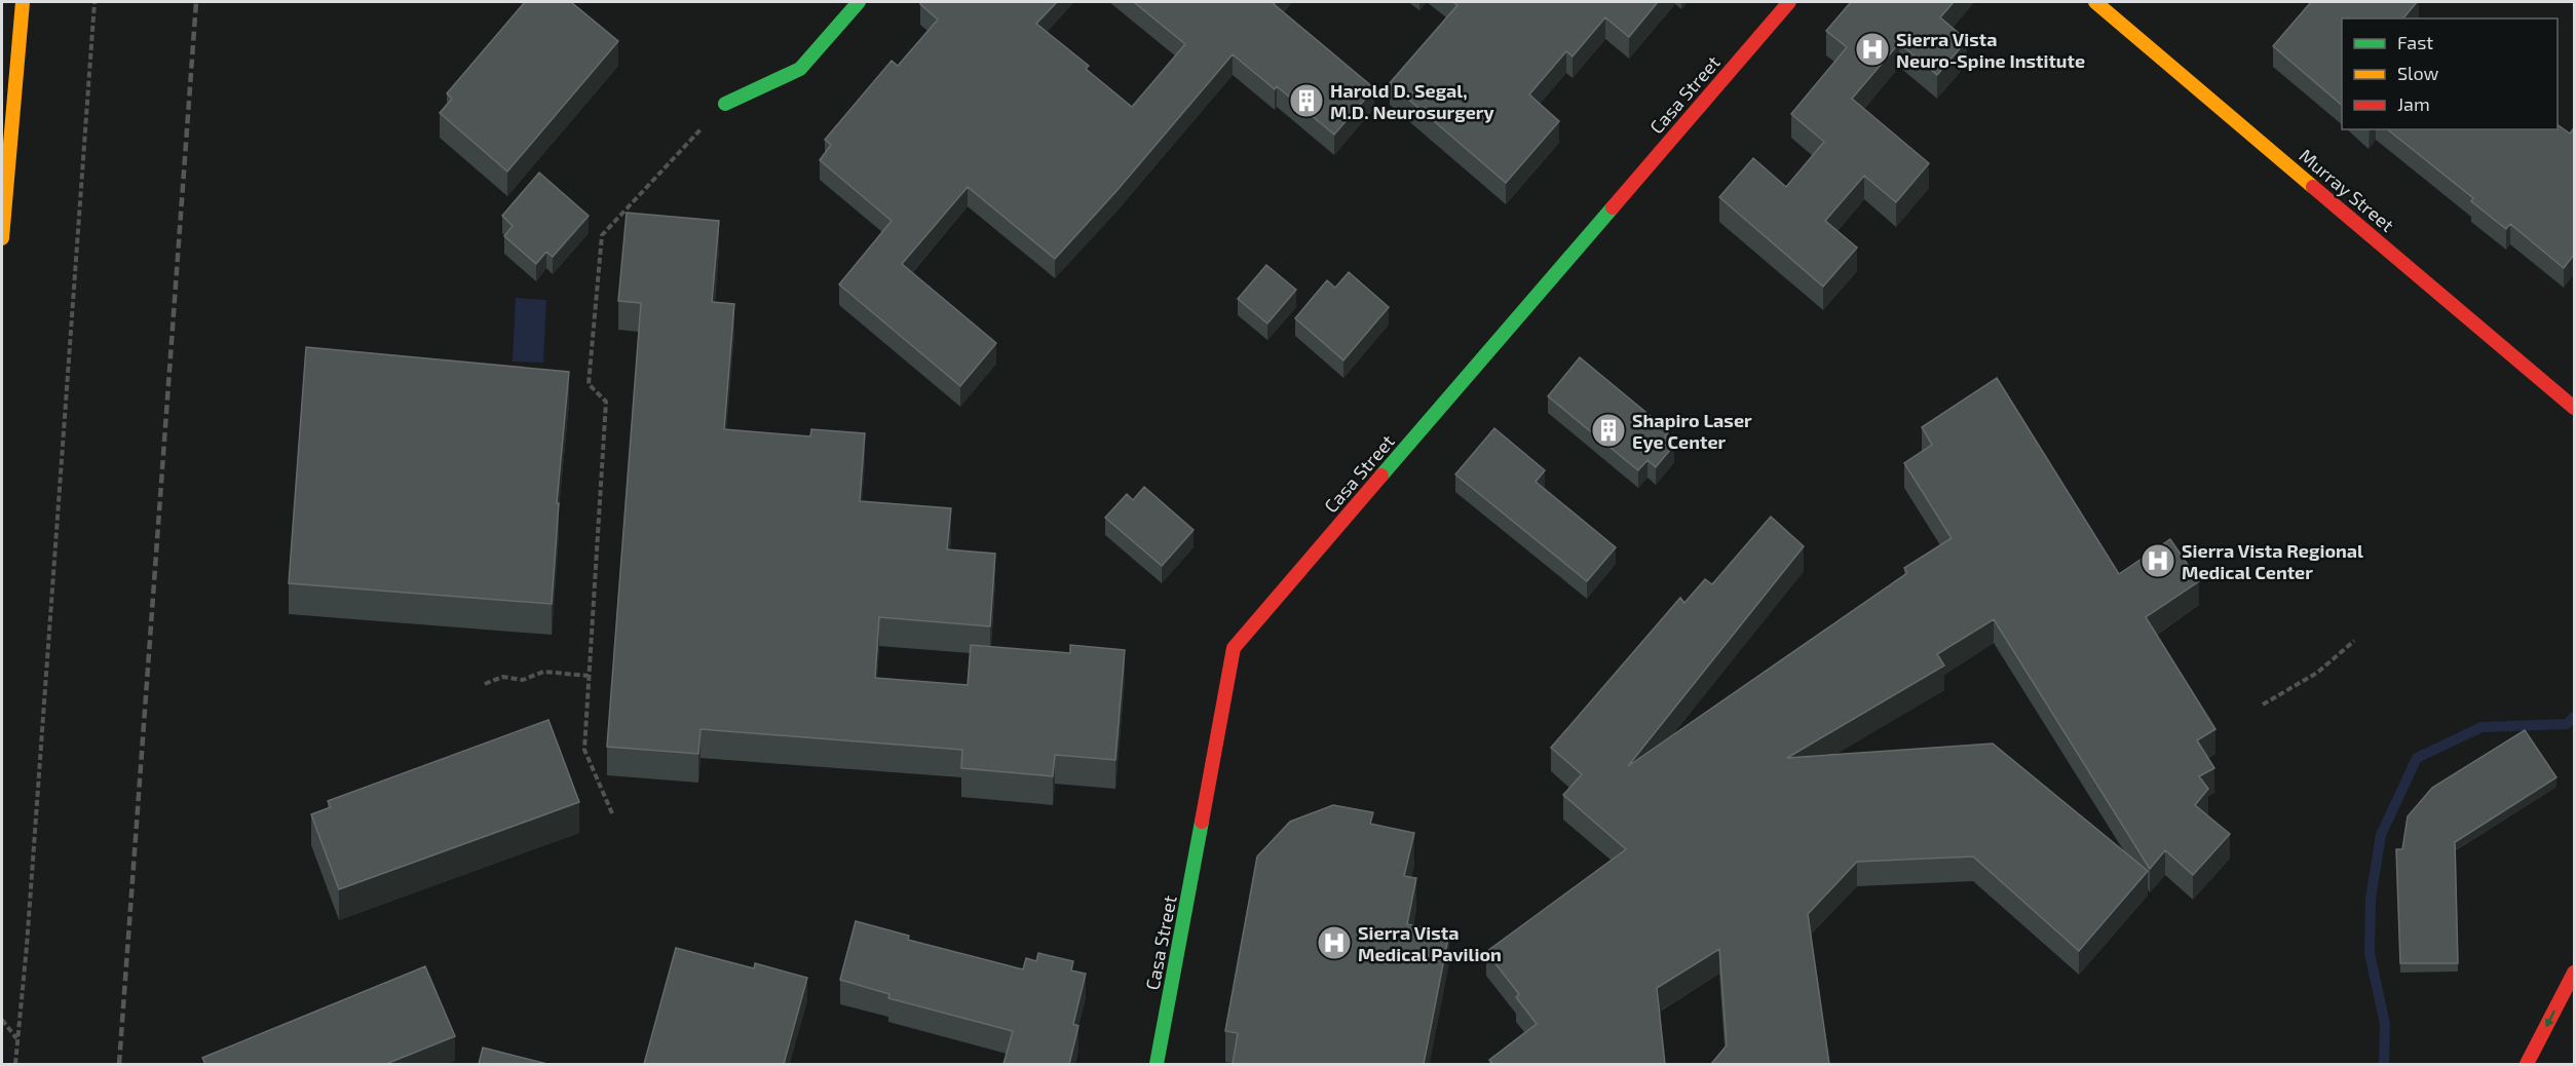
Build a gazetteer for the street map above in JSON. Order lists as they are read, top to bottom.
{
  "streets": {
    "main road": ["Casa Street", "Murray Street"]
  },
  "places": {
    "hospital": ["Sierra Vista Neuro-Spine Institute", "Sierra Vista Regional Medical Center", "Sierra Vista Medical Pavilion"],
    "building": ["Harold D. Segal, M.D. Neurosurgery", "Shapiro Laser Eye Center"]
  },
  "legend": ["Fast", "Slow", "Jam"]
}
